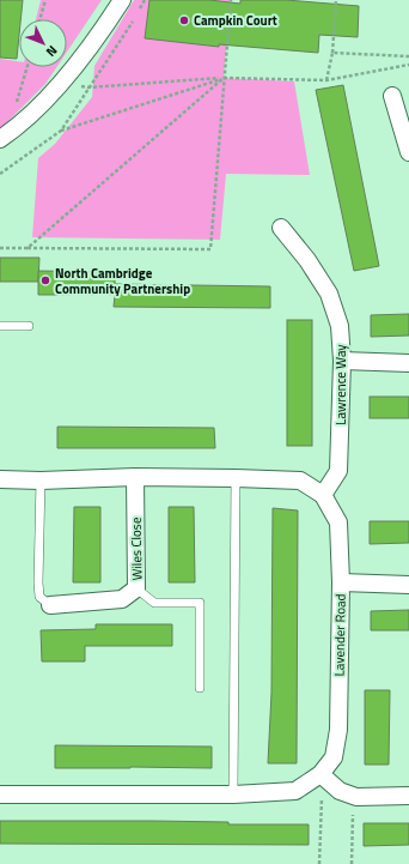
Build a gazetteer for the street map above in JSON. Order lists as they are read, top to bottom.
{
  "streets": {
    "street": ["Lawrence Way", "Wiles Close", "Lavender Road"]
  },
  "crossings": [
    ["Lawrence Way", "Lavender Road"],
    ["Wiles Close", "Lavender Road"]
  ],
  "places": ["Campkin Court", "North Cambridge Community Partnership"],
  "north": "bottom right"
}
